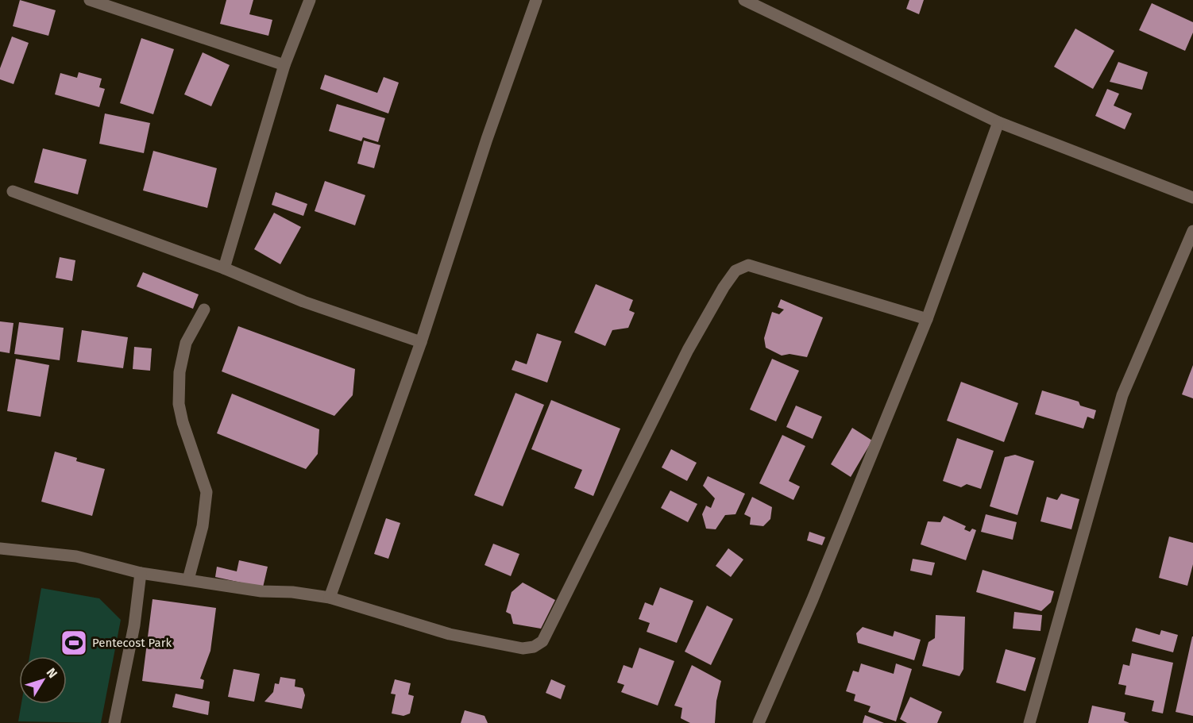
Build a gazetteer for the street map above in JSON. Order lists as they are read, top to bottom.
{
  "places": {
    "sports": ["Pentecost Park"]
  },
  "north": "top right"
}
